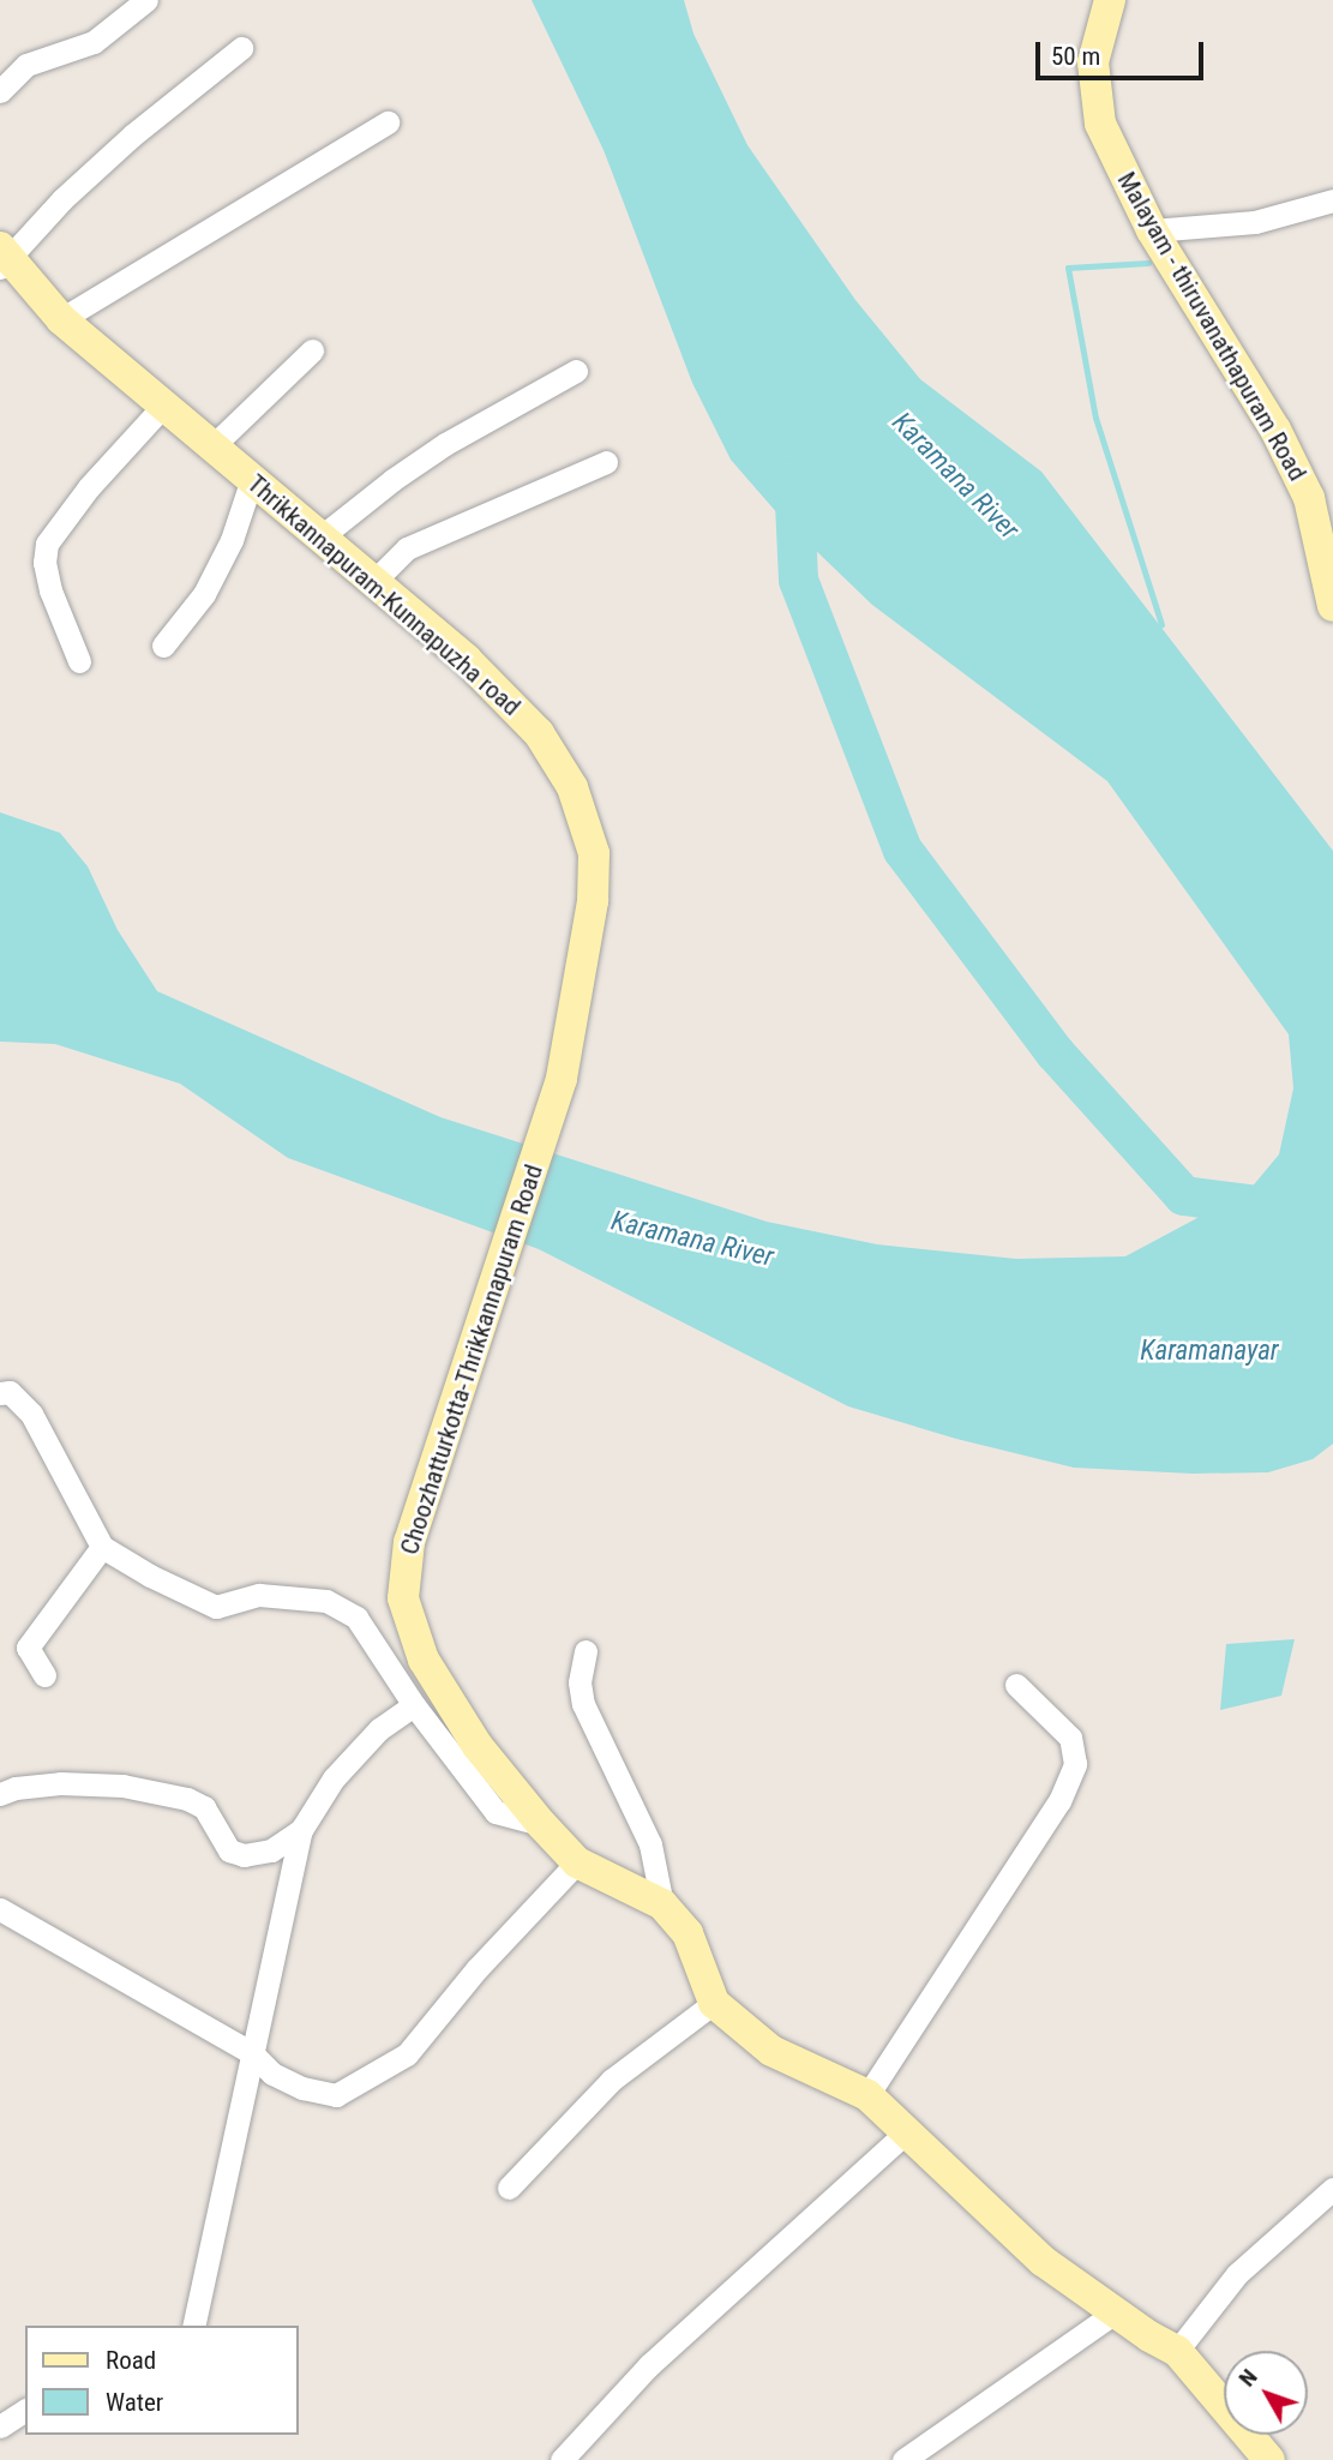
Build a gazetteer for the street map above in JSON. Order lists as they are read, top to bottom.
{
  "streets": {
    "street": ["Malayam - thiruvanathapuram Road", "Thrikkannapuram-Kunnapuzha road", "Choozhatturkotta-Thrikkannapuram Road"]
  },
  "crossings": [
    ["Thrikkannapuram-Kunnapuzha road", "Choozhatturkotta-Thrikkannapuram Road"]
  ],
  "water": ["Karamana River", "Karamanayar"],
  "legend": ["Road", "Water"],
  "scale_bar": "50 m",
  "north": "top left"
}
